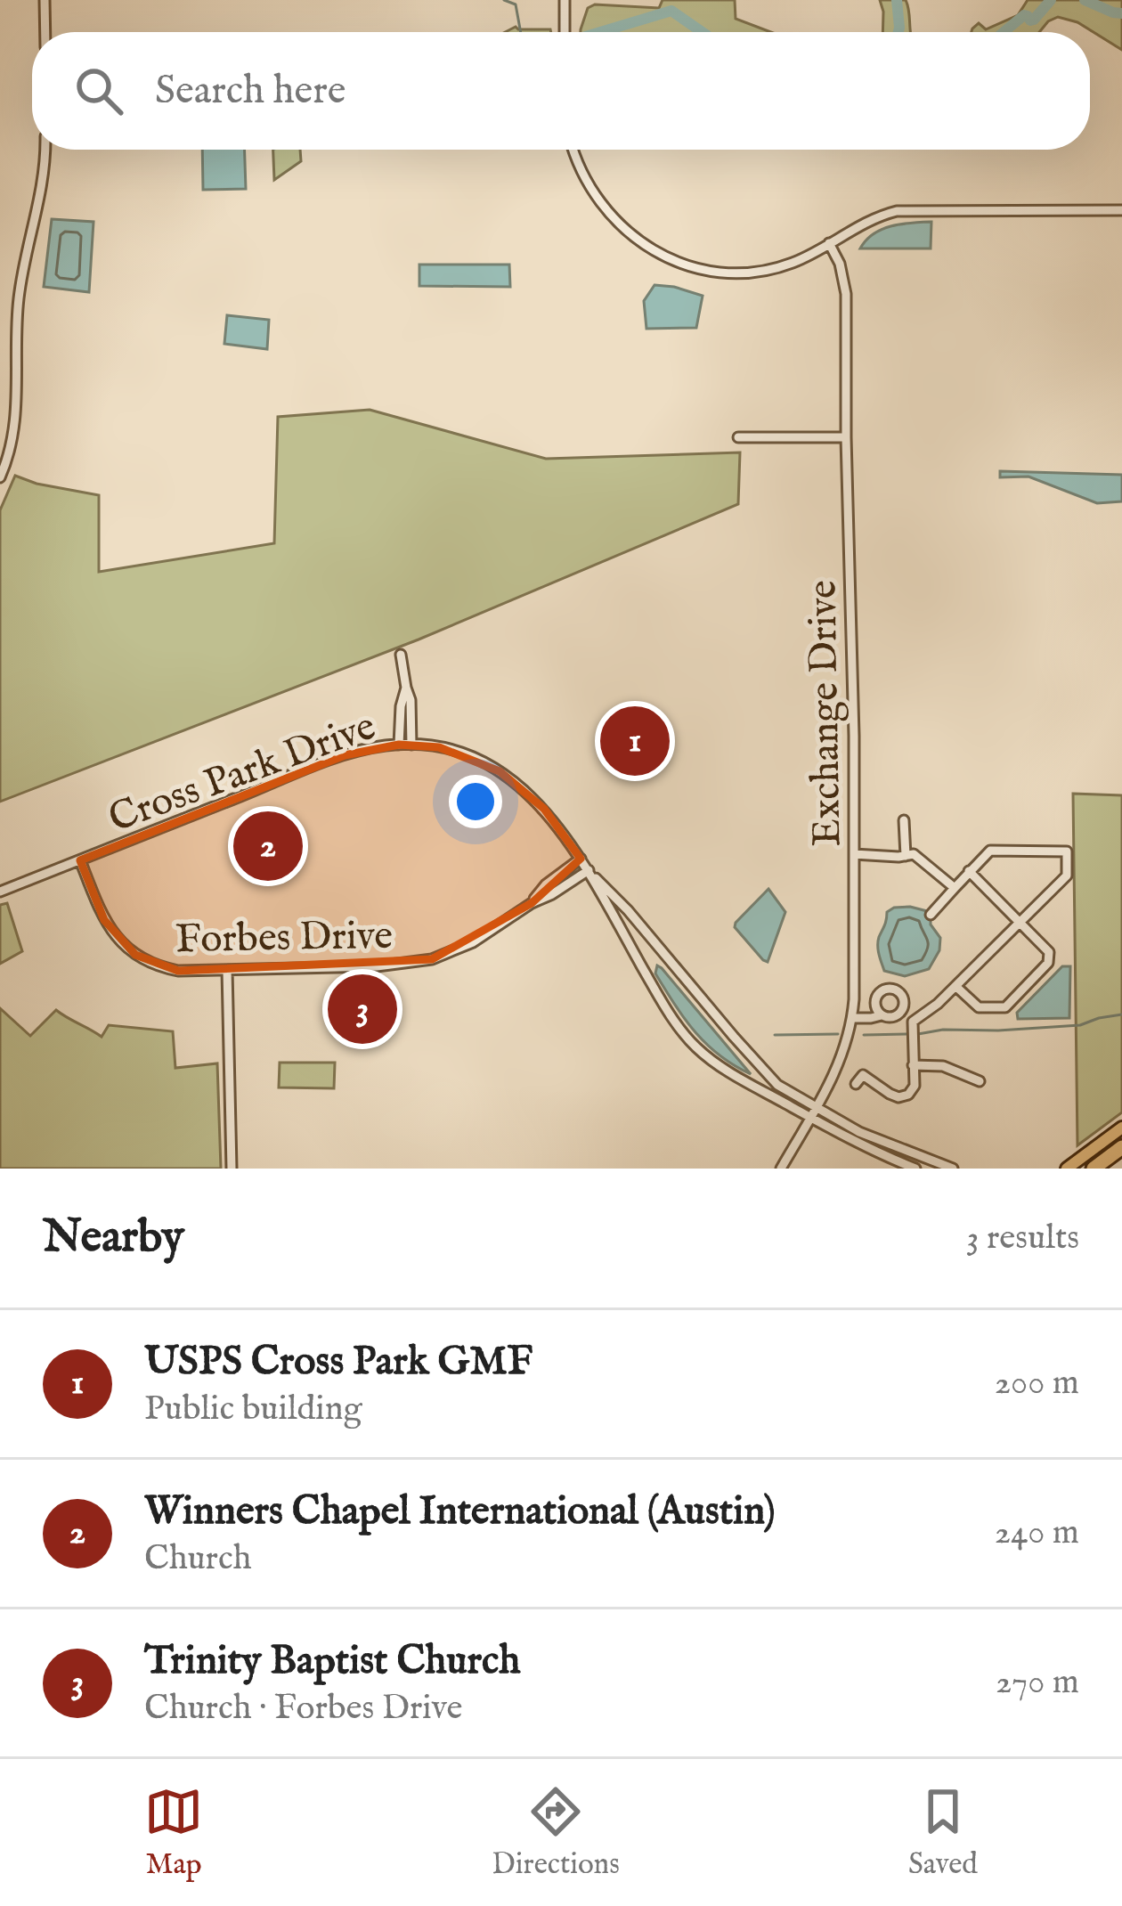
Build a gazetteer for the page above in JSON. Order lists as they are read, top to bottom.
{
  "streets": {
    "street": ["Exchange Drive", "Cross Park Drive", "Forbes Drive"]
  },
  "crossings": [
    ["Exchange Drive", "Cross Park Drive"],
    ["Cross Park Drive", "Forbes Drive"]
  ],
  "page": {
    "search": "Search here",
    "pins": ["1", "2", "3"],
    "heading": ["Nearby", "3 results"],
    "list": [
      {
        "mark": "1",
        "name": "USPS Cross Park GMF",
        "note": "Public building",
        "value": "200 m"
      },
      {
        "mark": "2",
        "name": "Winners Chapel International (Austin)",
        "note": "Church",
        "value": "240 m"
      },
      {
        "mark": "3",
        "name": "Trinity Baptist Church",
        "note": "Church · Forbes Drive",
        "value": "270 m"
      }
    ],
    "nav": ["Map", "Directions", "Saved"]
  }
}
